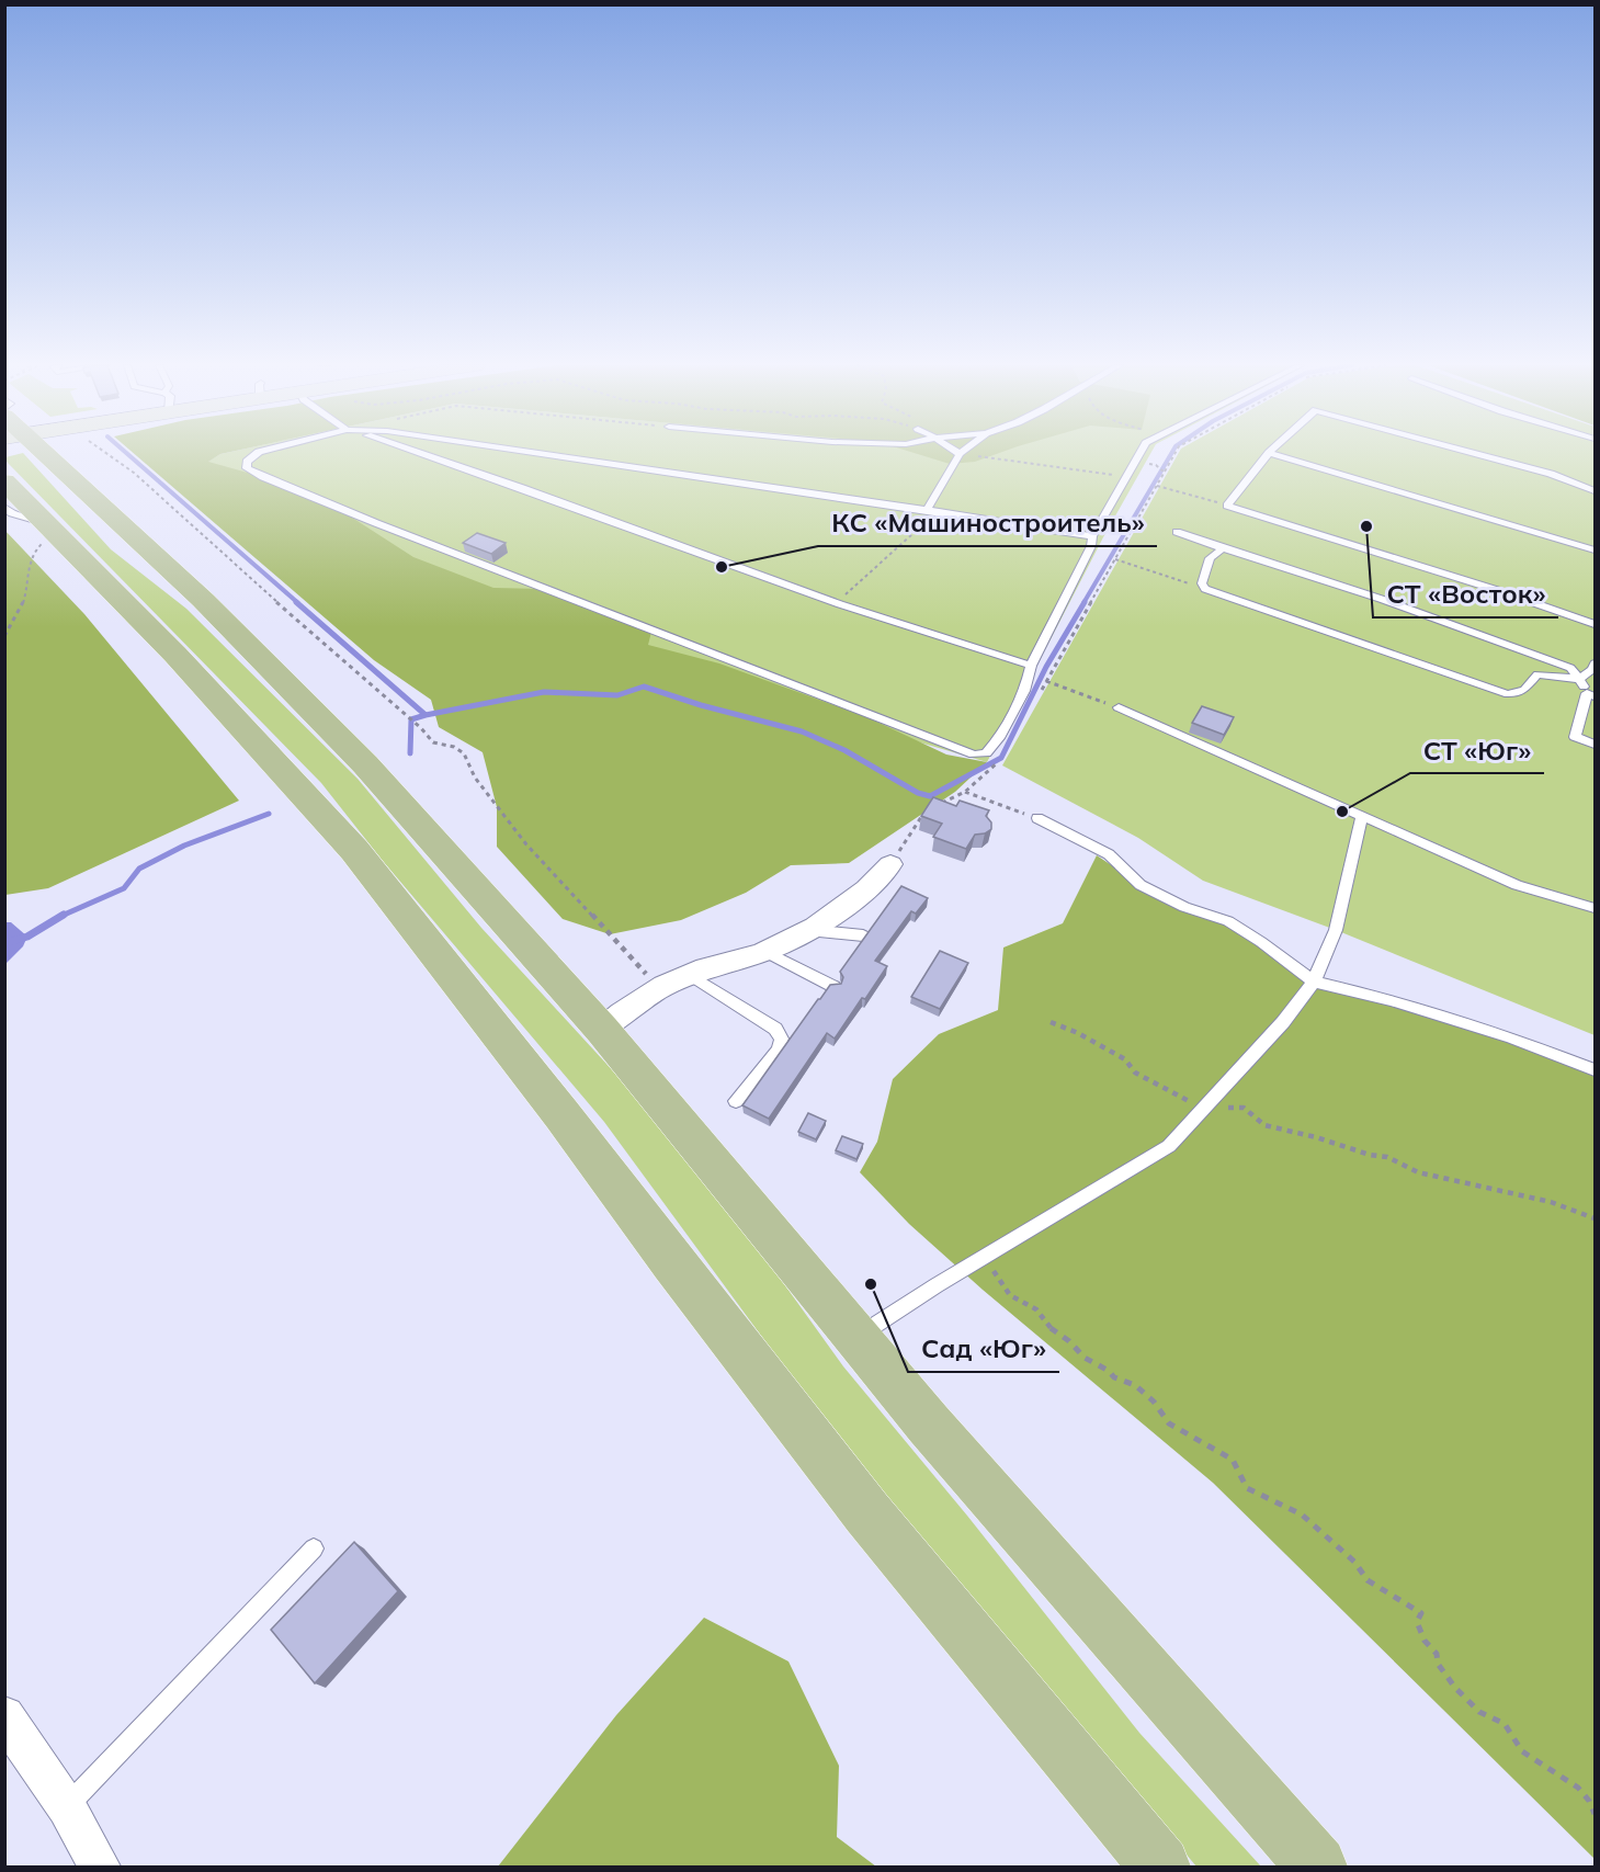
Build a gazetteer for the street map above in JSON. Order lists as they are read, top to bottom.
{
  "places": [
    "СТ «Восток»",
    "КС «Машиностроитель»",
    "СТ «Юг»",
    "Сад «Юг»"
  ]
}
